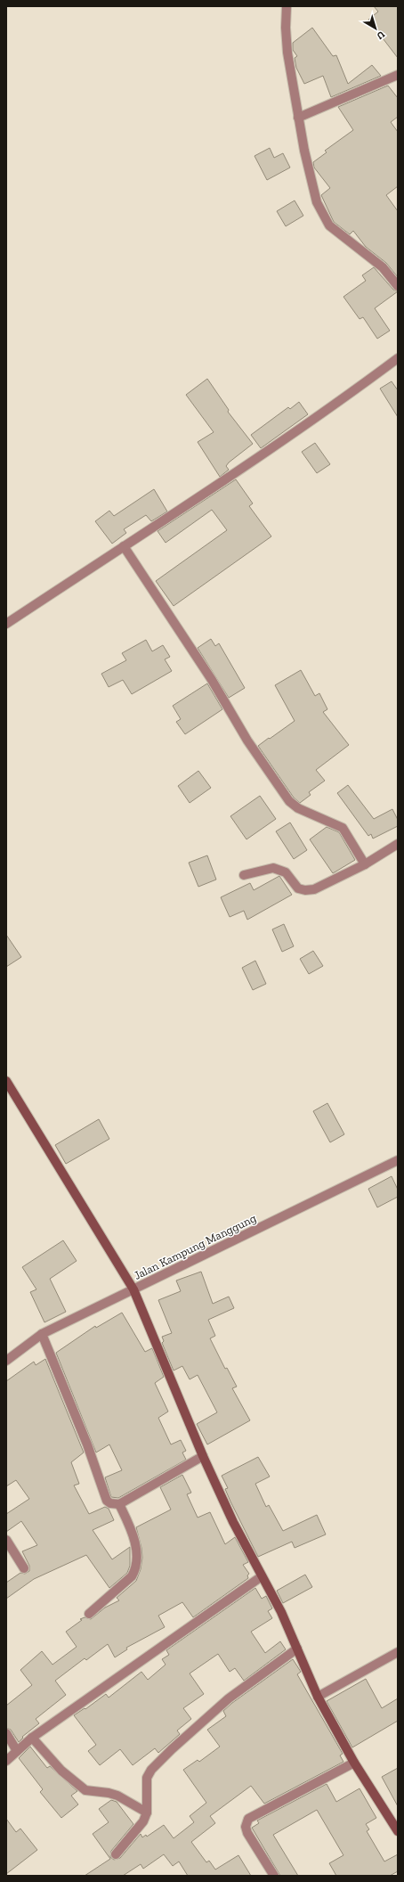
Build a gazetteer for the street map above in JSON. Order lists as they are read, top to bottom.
{
  "streets": {
    "street": ["Jalan Kampung Manggung"]
  },
  "north": "bottom right"
}
